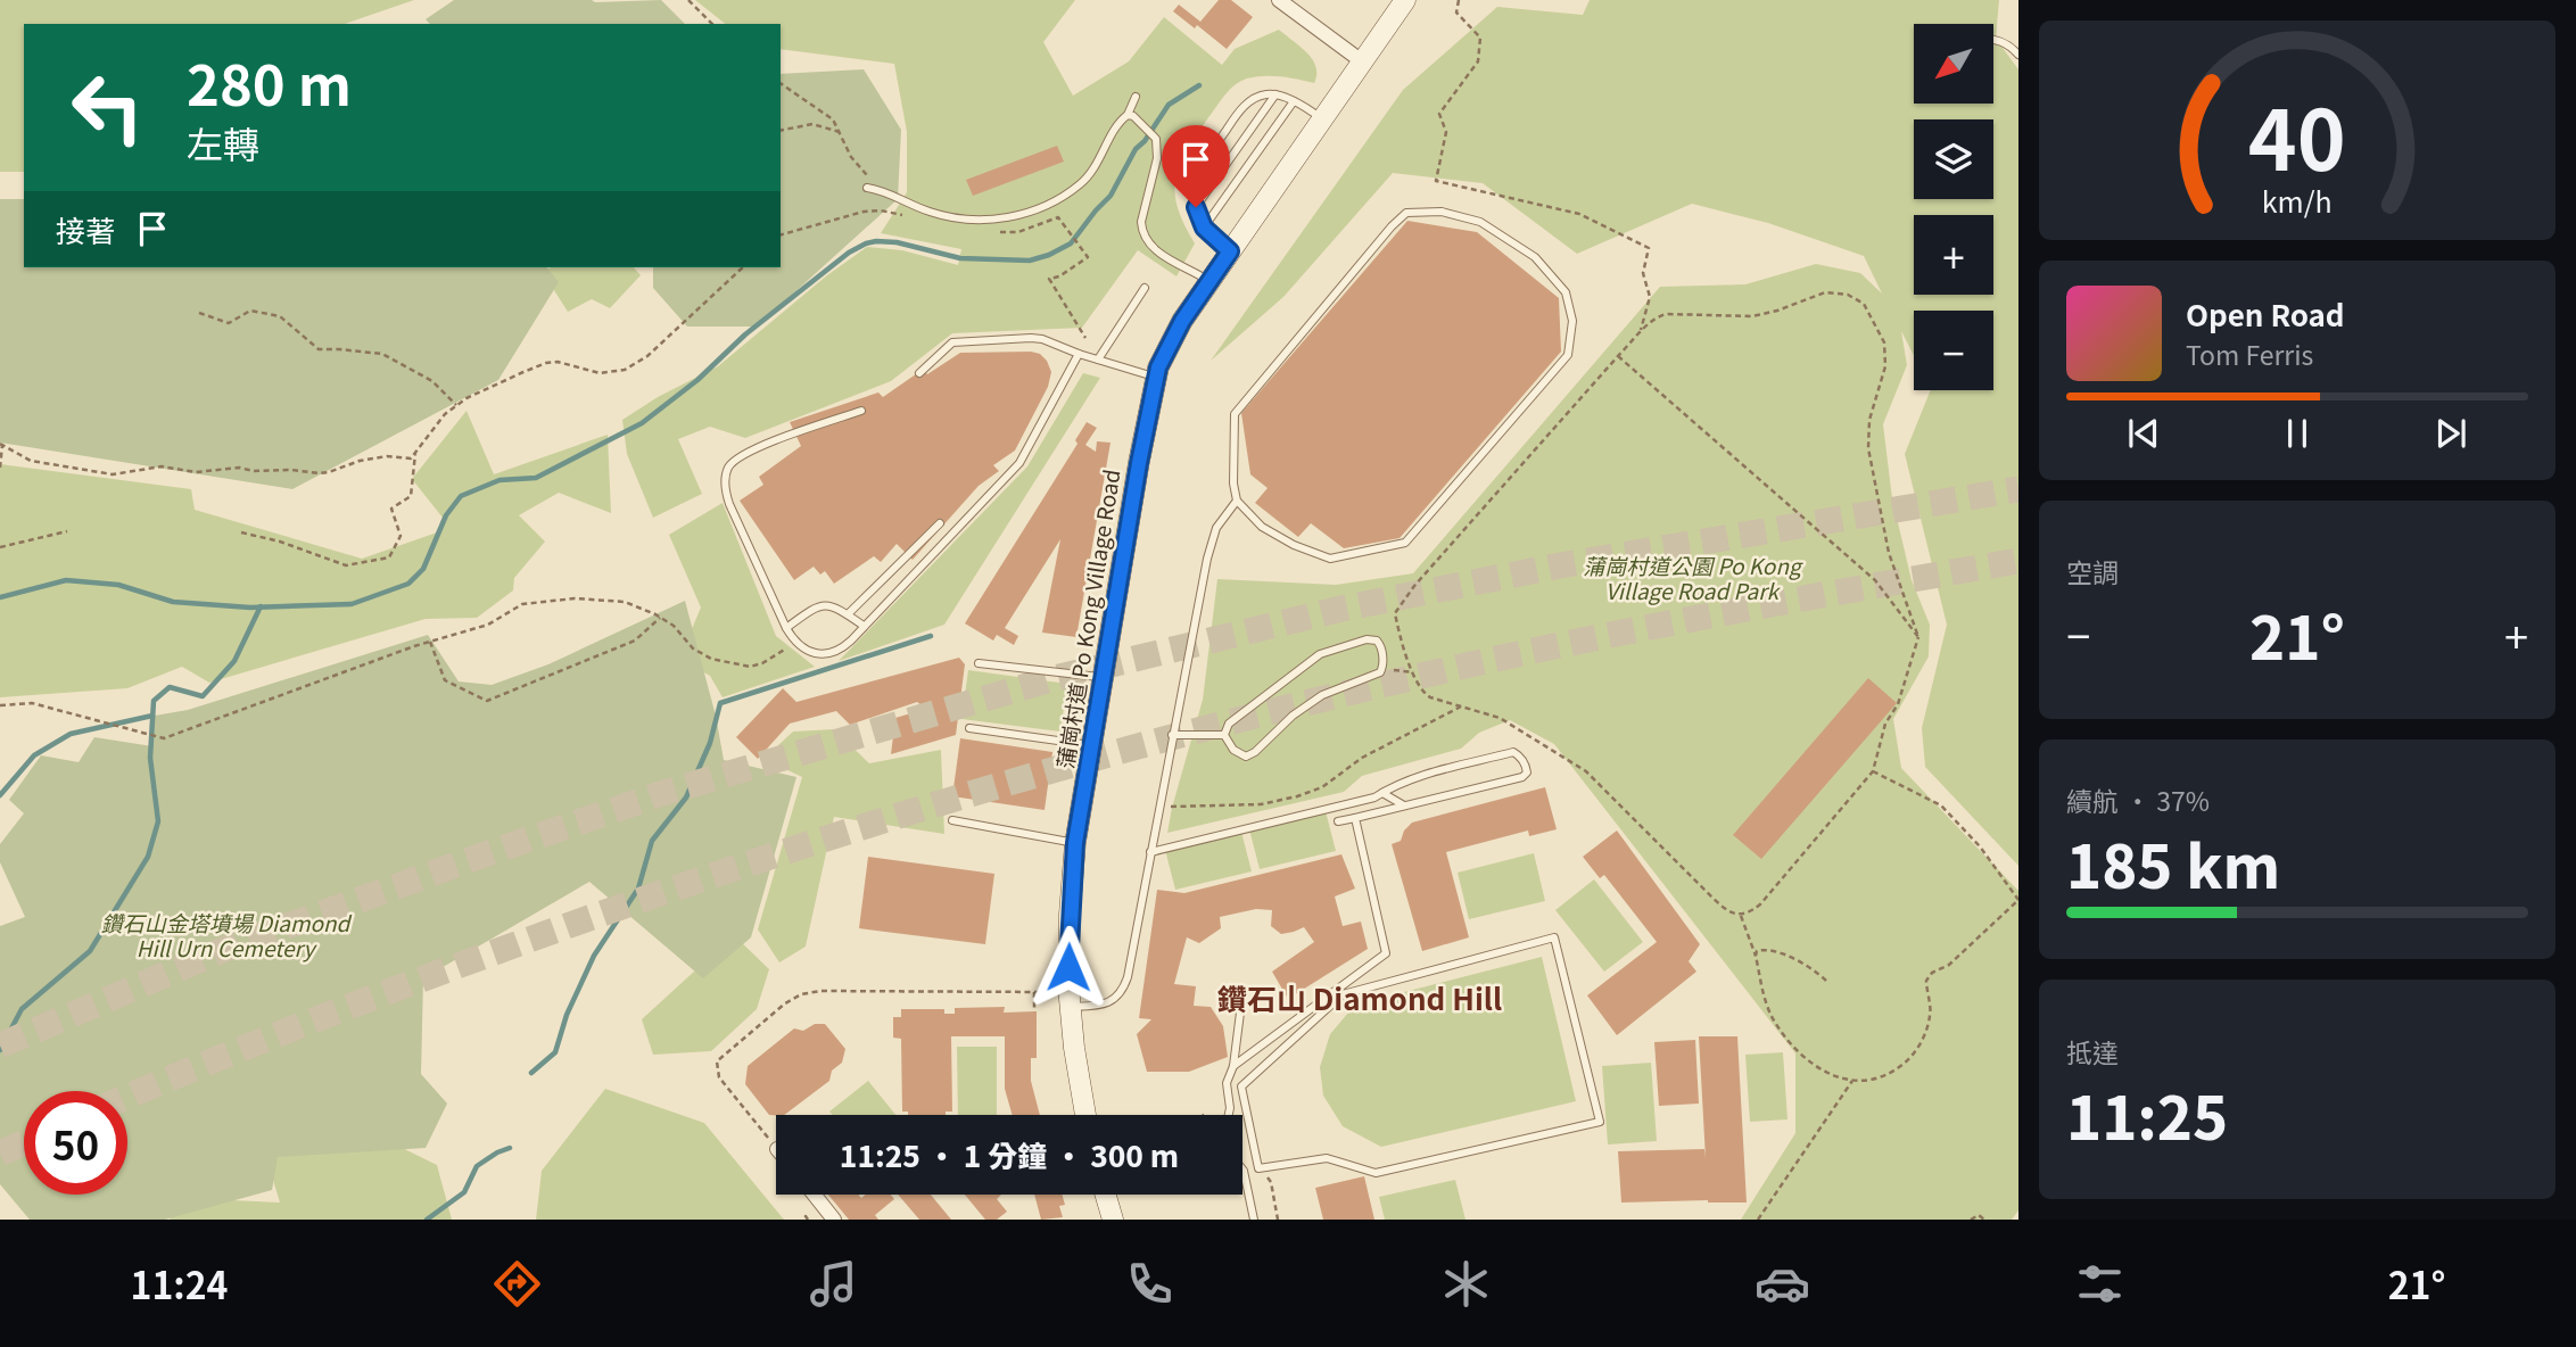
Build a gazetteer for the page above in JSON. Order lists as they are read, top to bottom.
{
  "streets": {
    "main road": ["蒲崗村道 Po Kong Village Road"]
  },
  "districts": ["鑽石山 Diamond Hill"],
  "parks": ["蒲崗村道公園 Po Kong Village Road Park", "鑽石山金塔墳場 Diamond Hill Urn Cemetery"],
  "north": "bottom left",
  "page": {
    "map_buttons": ["+", "−"],
    "turn": ["280 m", "左轉"],
    "then": "接著",
    "song": ["Open Road", "Tom Ferris"],
    "tile": [
      "空調",
      ["續航 · 37%", "185 km"],
      ["抵達", "11:25"]
    ],
    "heat": ["−", "21°", "+"],
    "limit": "50",
    "trip": "11:25 · 1 分鐘 · 300 m",
    "tabs": ["11:24", "21°"],
    "gauge": ["40", "km/h"]
  }
}
